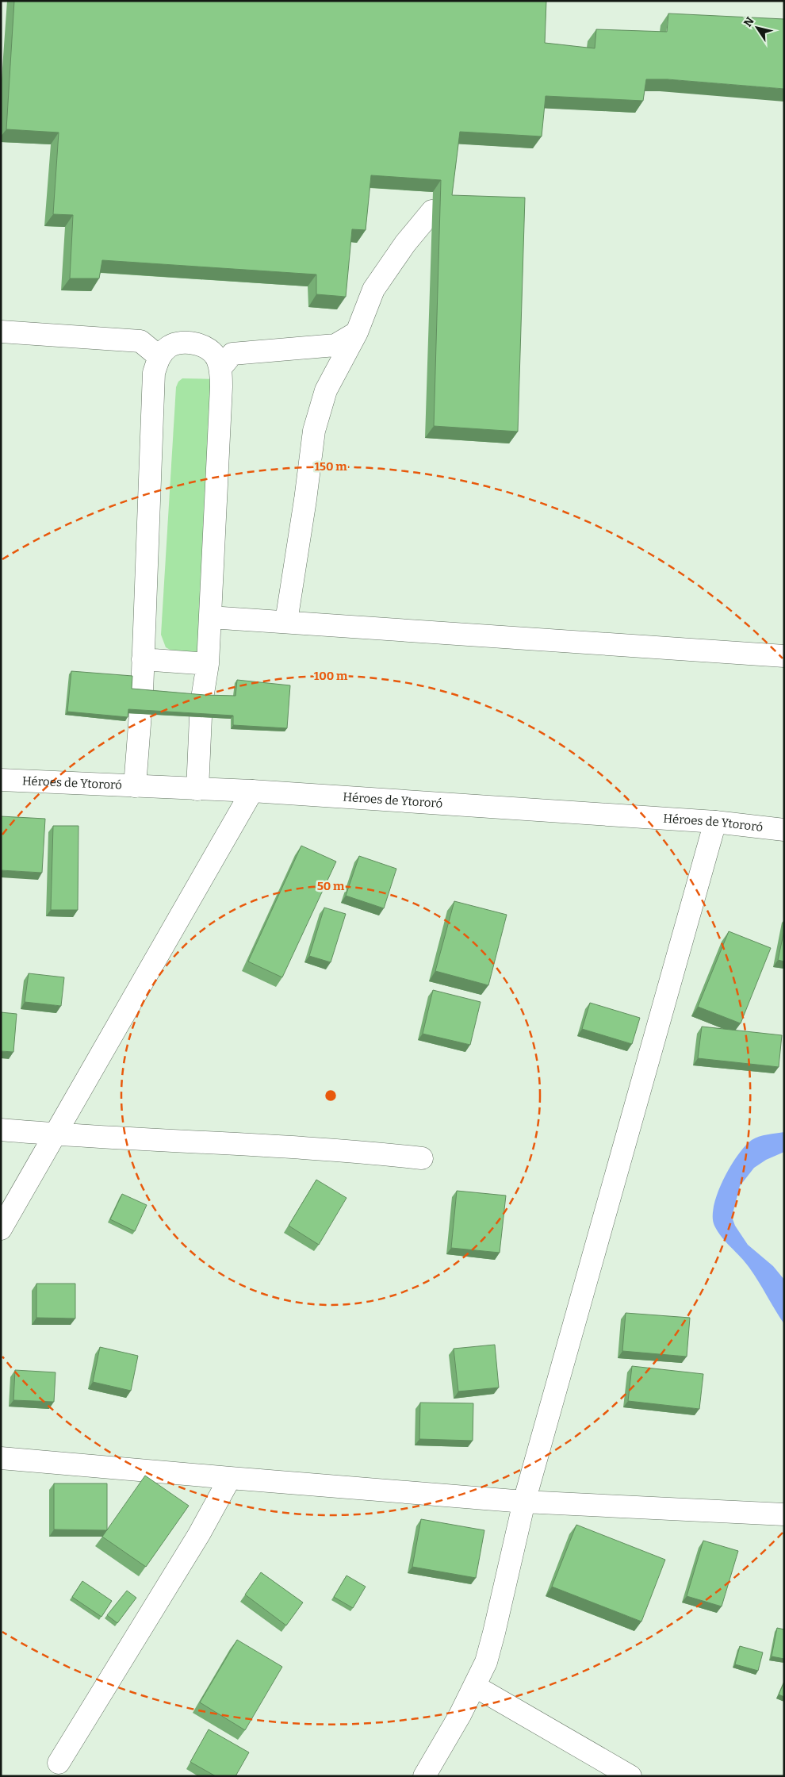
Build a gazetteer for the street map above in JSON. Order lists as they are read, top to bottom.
{
  "streets": {
    "street": ["Héroes de Ytororó"]
  },
  "north": "top left",
  "rings": ["150 m", "100 m", "50 m"]
}
